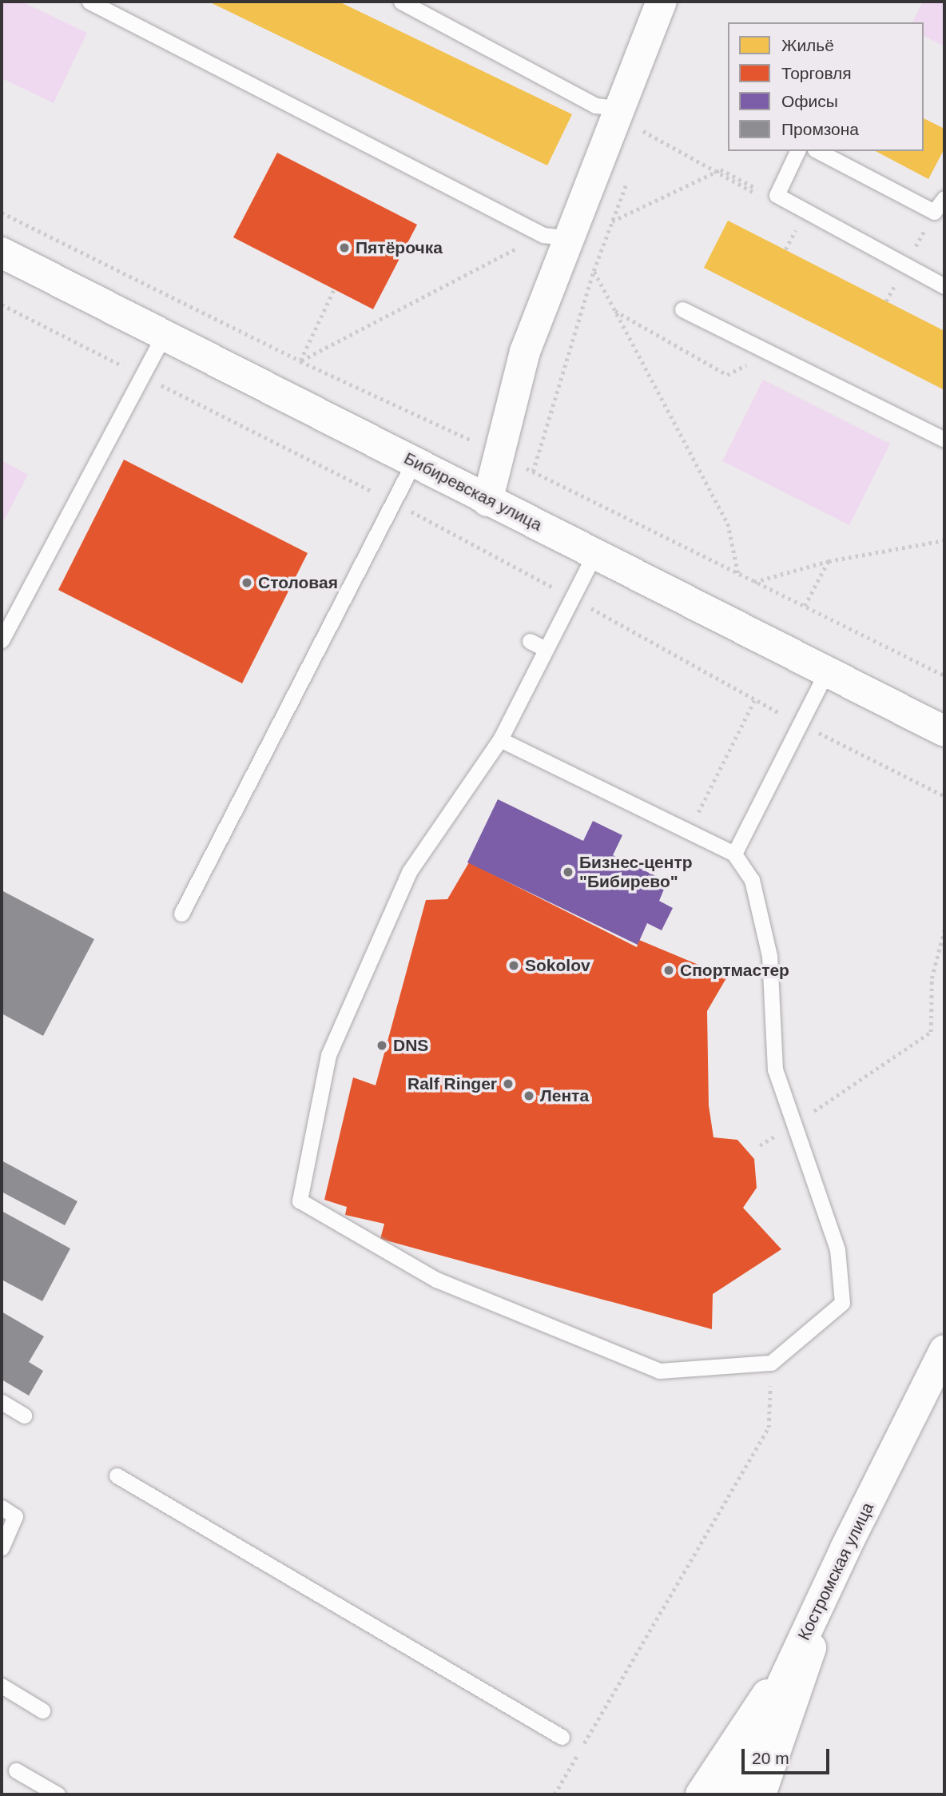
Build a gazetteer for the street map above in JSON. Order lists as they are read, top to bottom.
{
  "streets": {
    "main road": ["Бибиревская улица", "Костромская улица"]
  },
  "places": [
    "Пятёрочка",
    "Столовая",
    "Бизнес-центр \"Бибирево\"",
    "Sokolov",
    "Спортмастер",
    "DNS",
    "Ralf Ringer",
    "Лента"
  ],
  "legend": [
    "Жильё",
    "Торговля",
    "Офисы",
    "Промзона"
  ],
  "scale_bar": "20 m"
}
